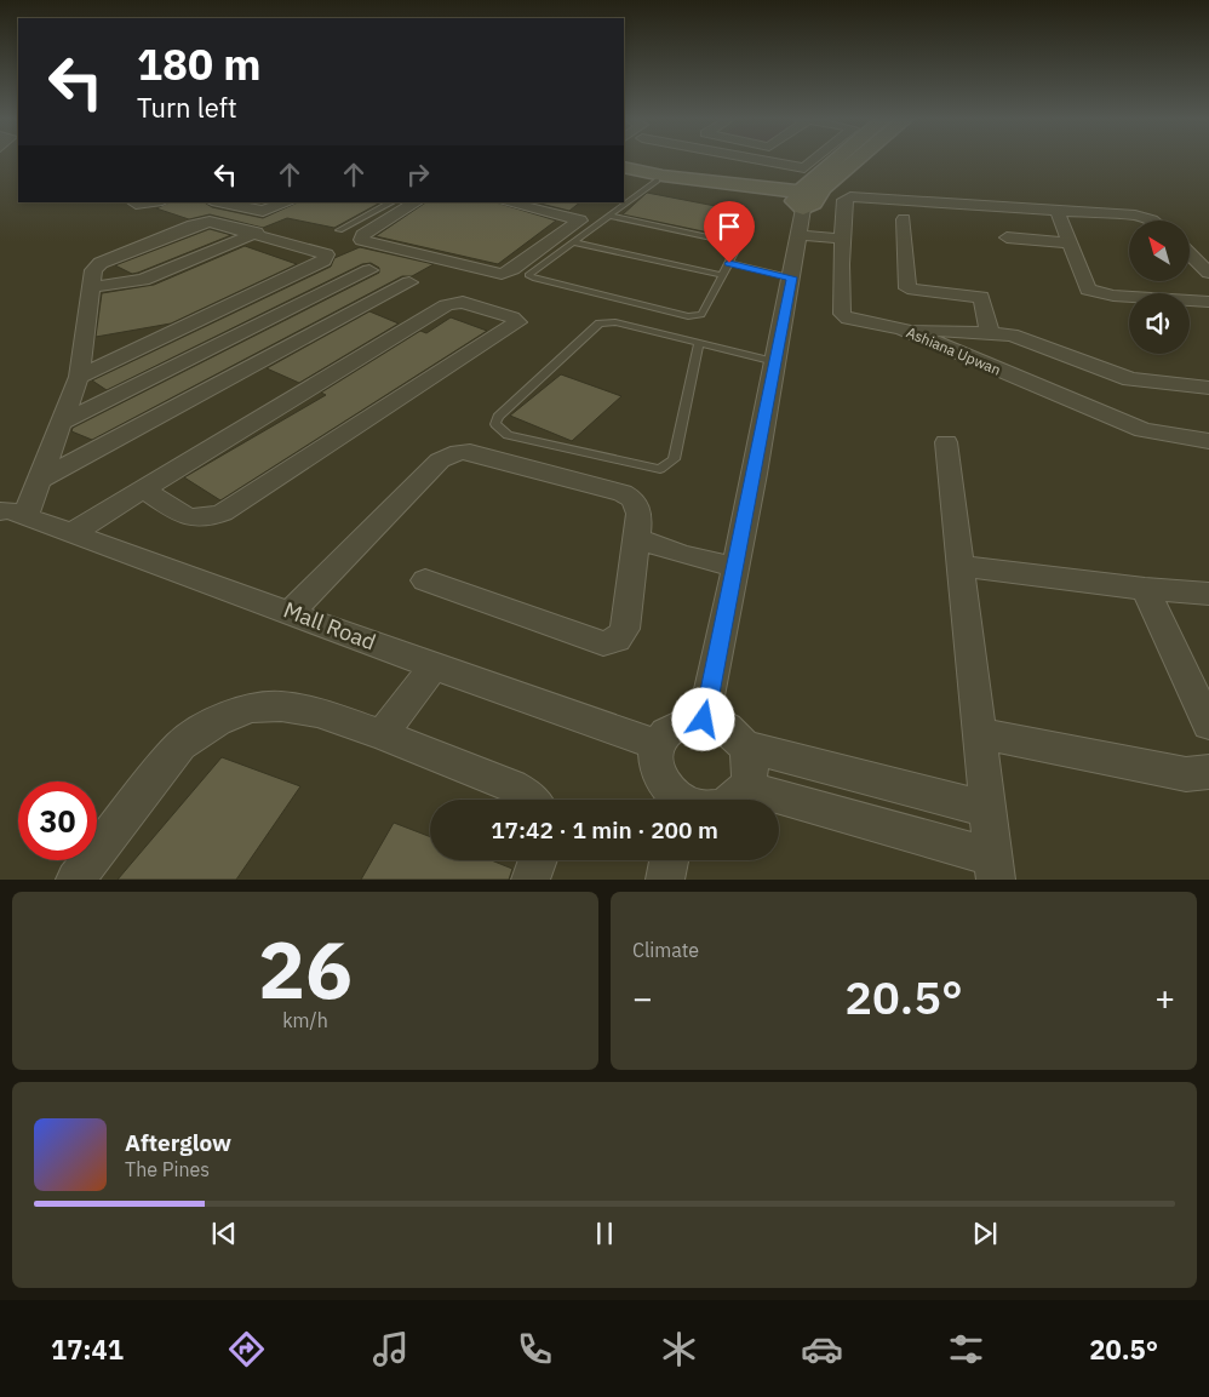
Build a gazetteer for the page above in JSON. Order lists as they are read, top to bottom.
{
  "streets": {
    "street": ["Ashiana Upwan", "Mall Road"]
  },
  "north": "top left",
  "page": {
    "turn": ["180 m", "Turn left"],
    "limit": "30",
    "trip": "17:42 · 1 min · 200 m",
    "tile": [
      ["26", "km/h"],
      "Climate"
    ],
    "heat": ["−", "20.5°", "+"],
    "song": ["Afterglow", "The Pines"],
    "tabs": ["17:41", "20.5°"]
  }
}
